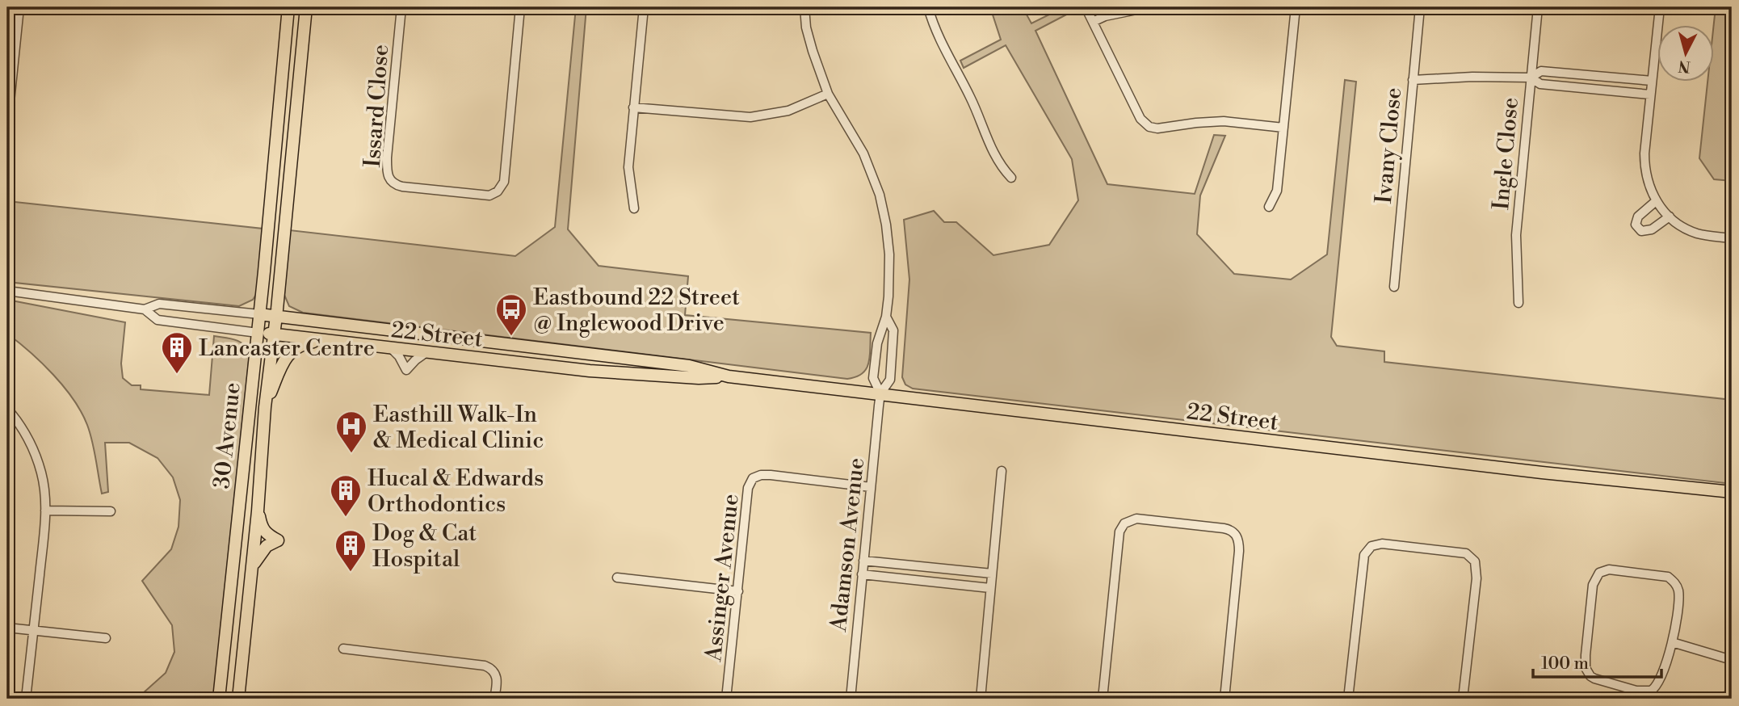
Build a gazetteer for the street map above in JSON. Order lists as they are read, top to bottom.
{
  "streets": {
    "main road": ["22 Street", "30 Avenue"],
    "street": [
      "Issard Close",
      "Ivany Close",
      "Ingle Close",
      "Adamson Avenue",
      "Assinger Avenue"
    ]
  },
  "crossings": [
    ["22 Street", "30 Avenue"],
    ["22 Street", "Adamson Avenue"],
    ["Adamson Avenue", "Assinger Avenue"]
  ],
  "places": {
    "bus stop": ["Eastbound 22 Street @ Inglewood Drive"],
    "building": ["Lancaster Centre", "Hucal & Edwards Orthodontics", "Dog & Cat Hospital"],
    "hospital": ["Easthill Walk-In & Medical Clinic"]
  },
  "scale_bar": "100 m",
  "north": "bottom"
}
